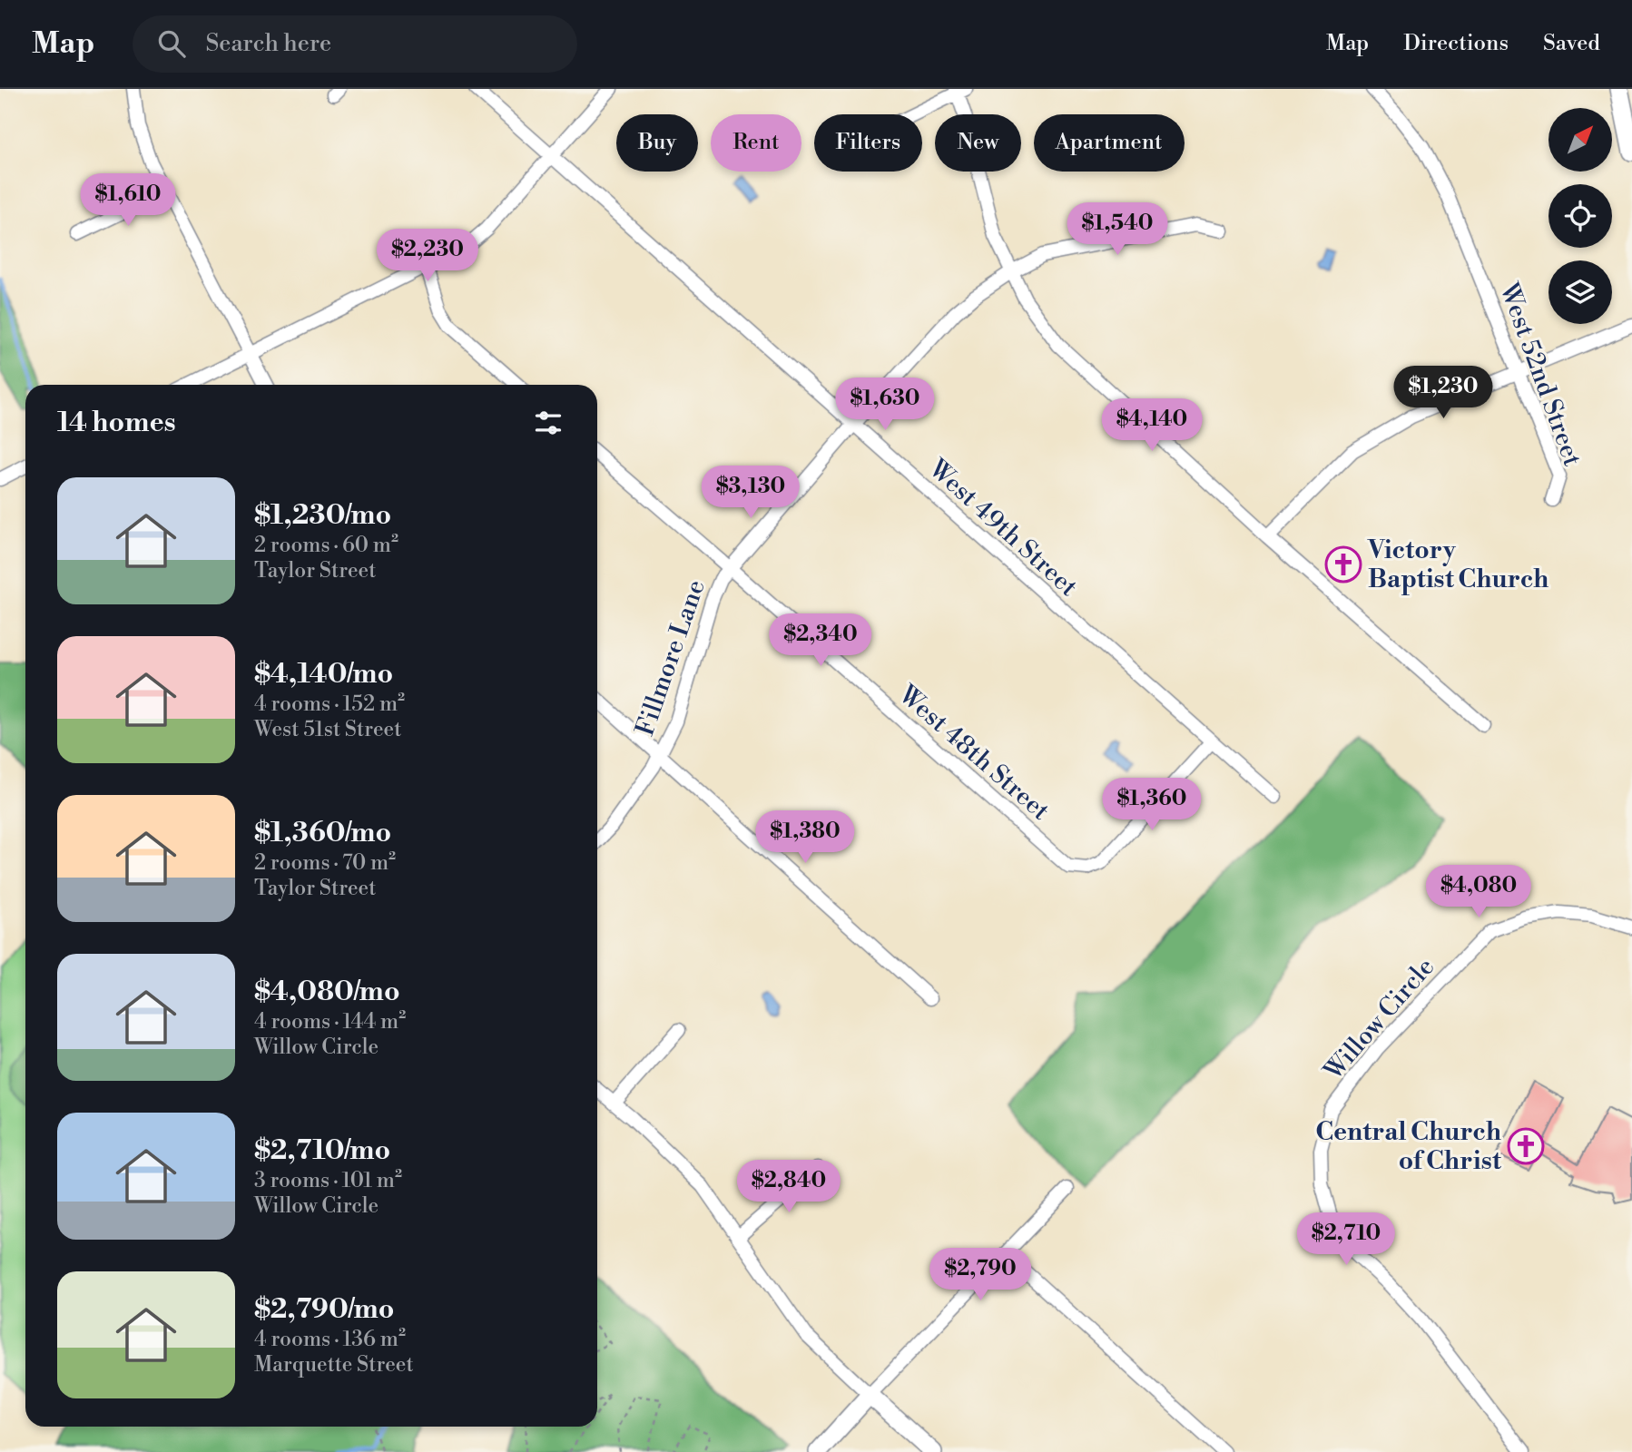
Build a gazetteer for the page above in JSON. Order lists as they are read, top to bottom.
{
  "streets": {
    "street": [
      "West 52nd Street",
      "West 49th Street",
      "Fillmore Lane",
      "West 48th Street",
      "Willow Circle"
    ]
  },
  "crossings": [
    ["West 49th Street", "Fillmore Lane"],
    ["West 49th Street", "West 48th Street"],
    ["Fillmore Lane", "West 48th Street"]
  ],
  "places": {
    "church": ["Victory Baptist Church", "Central Church of Christ"]
  },
  "north": "top right",
  "page": {
    "header": "Map",
    "search": "Search here",
    "nav": ["Map", "Directions", "Saved"],
    "chip": [
      "Buy",
      "Rent",
      "Filters",
      "New",
      "Apartment"
    ],
    "price": [
      "$1,610",
      "$1,540",
      "$2,230",
      "$1,230",
      "$1,630",
      "$4,140",
      "$3,130",
      "$2,340",
      "$1,360",
      "$1,380",
      "$4,080",
      "$2,840",
      "$2,710",
      "$2,790"
    ],
    "heading": "14 homes",
    "list": [
      {
        "name": "$1,230/mo",
        "note": "2 rooms · 60 m² · Taylor Street"
      },
      {
        "name": "$4,140/mo",
        "note": "4 rooms · 152 m² · West 51st Street"
      },
      {
        "name": "$1,360/mo",
        "note": "2 rooms · 70 m² · Taylor Street"
      },
      {
        "name": "$4,080/mo",
        "note": "4 rooms · 144 m² · Willow Circle"
      },
      {
        "name": "$2,710/mo",
        "note": "3 rooms · 101 m² · Willow Circle"
      },
      {
        "name": "$2,790/mo",
        "note": "4 rooms · 136 m² · Marquette Street"
      }
    ]
  }
}
